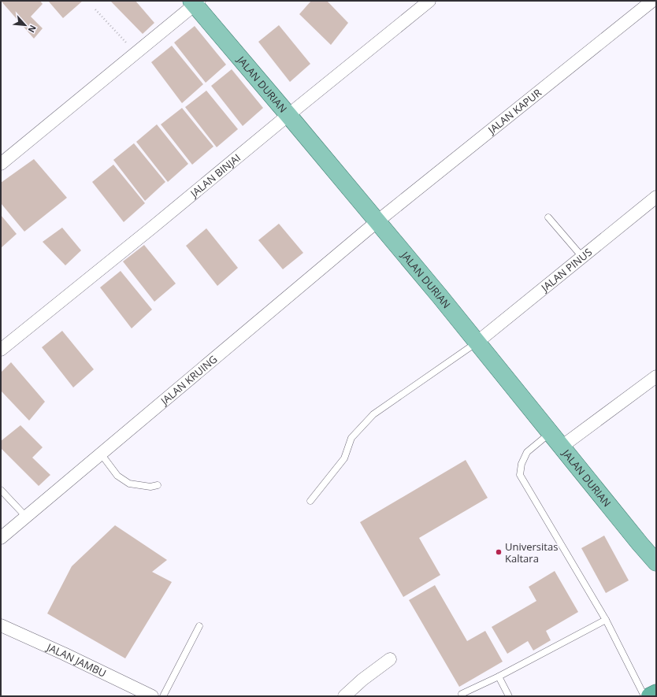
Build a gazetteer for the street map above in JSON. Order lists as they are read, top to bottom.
{
  "streets": {
    "main road": ["JALAN DURIAN"],
    "street": [
      "JALAN KAPUR",
      "JALAN BINJAI",
      "JALAN PINUS",
      "JALAN KRUING",
      "JALAN JAMBU"
    ]
  },
  "crossings": [
    ["JALAN DURIAN", "JALAN KAPUR"],
    ["JALAN DURIAN", "JALAN BINJAI"],
    ["JALAN DURIAN", "JALAN PINUS"],
    ["JALAN DURIAN", "JALAN KRUING"],
    ["JALAN KAPUR", "JALAN KRUING"]
  ],
  "places": ["Universitas Kaltara"],
  "north": "bottom right"
}
